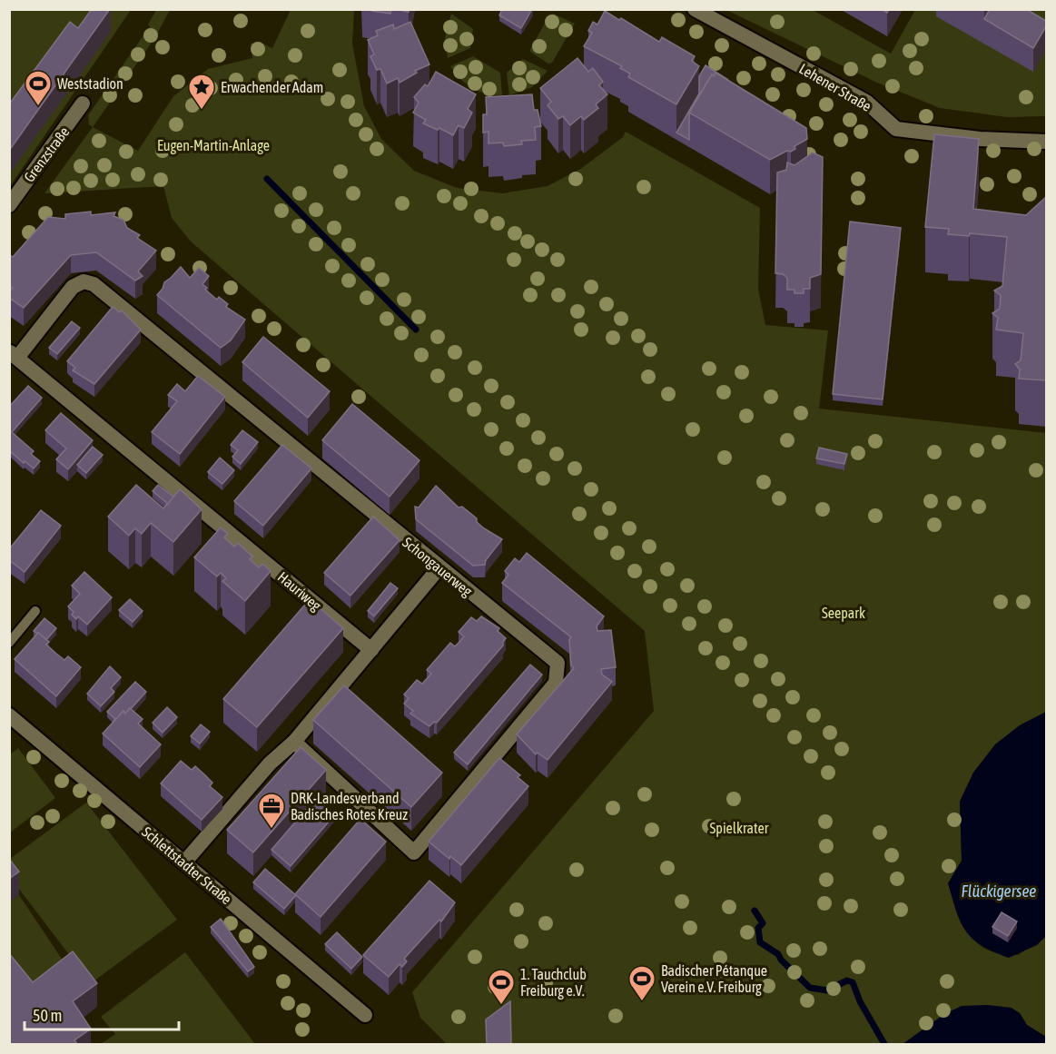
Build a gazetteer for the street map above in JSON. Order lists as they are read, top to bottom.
{
  "streets": {
    "street": [
      "Lehener Straße",
      "Grenzstraße",
      "Schongauerweg",
      "Hauriweg",
      "Schlettstadter Straße"
    ]
  },
  "crossings": [
    ["Schongauerweg", "Hauriweg"]
  ],
  "water": ["Flückigersee"],
  "parks": ["Eugen-Martin-Anlage", "Seepark", "Spielkrater"],
  "places": {
    "sports": ["Weststadion", "Badischer Pétanque Verein e.V. Freiburg", "1. Tauchclub Freiburg e.V."],
    "place": ["Erwachender Adam"],
    "office": ["DRK-Landesverband Badisches Rotes Kreuz"]
  },
  "scale_bar": "50 m"
}
